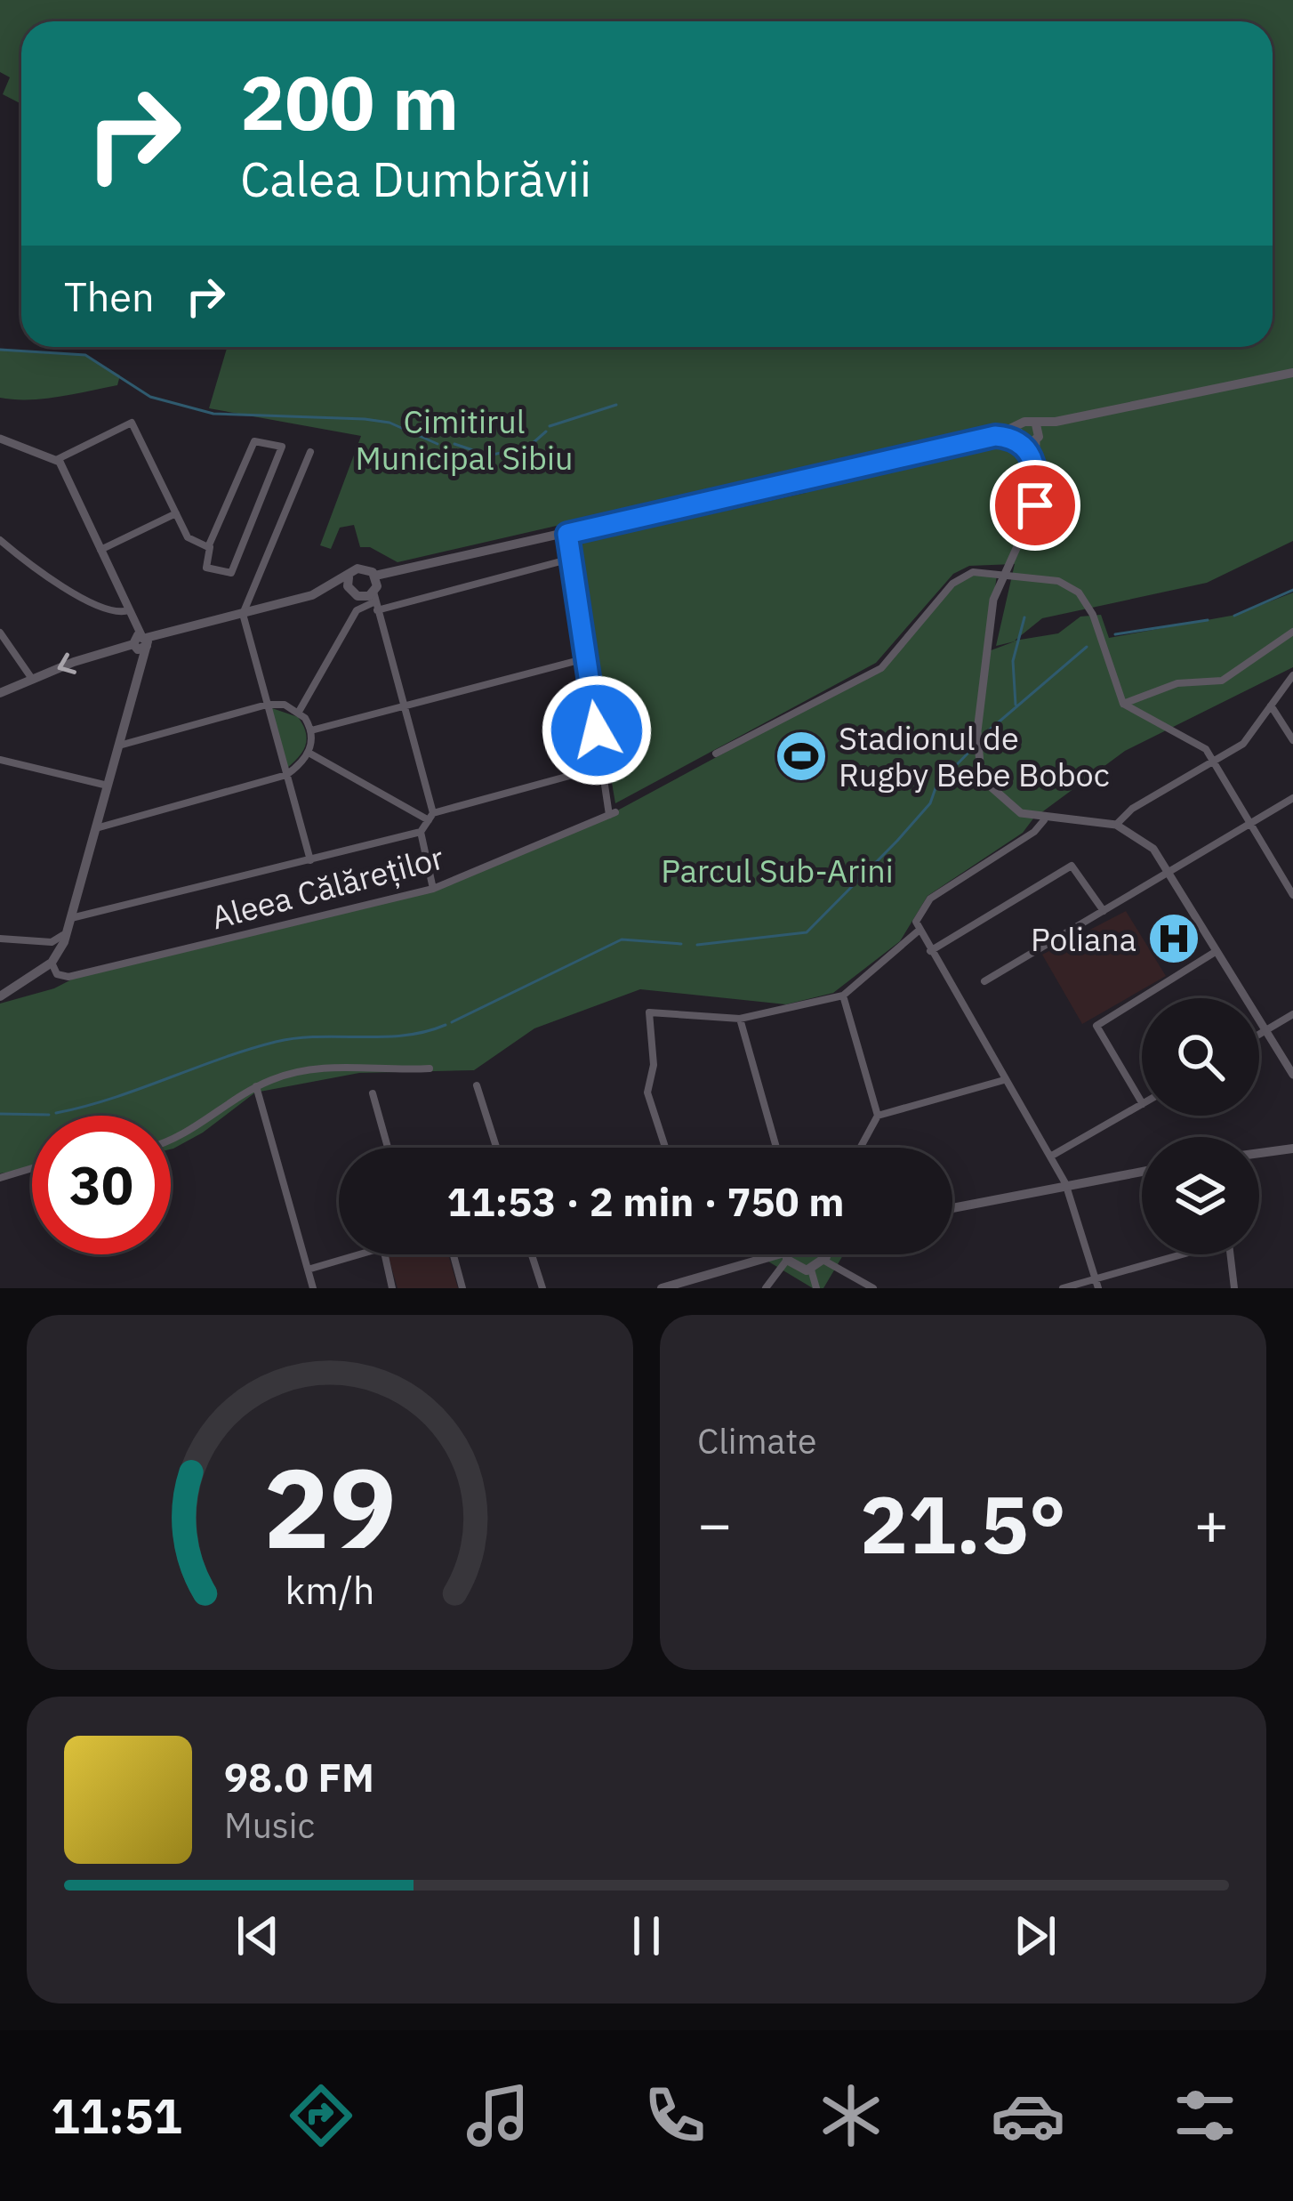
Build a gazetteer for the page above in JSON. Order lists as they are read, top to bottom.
{
  "streets": {
    "street": ["Aleea Călăreților"]
  },
  "parks": ["Cimitirul Municipal Sibiu", "Parcul Sub-Arini"],
  "places": {
    "sports": ["Stadionul de Rugby Bebe Boboc"],
    "hospital": ["Poliana"]
  },
  "page": {
    "turn": ["200 m", "Calea Dumbrăvii"],
    "then": "Then",
    "limit": "30",
    "trip": "11:53 · 2 min · 750 m",
    "tile": "Climate",
    "heat": ["−", "21.5°", "+"],
    "song": ["98.0 FM", "Music"],
    "tabs": "11:51",
    "gauge": ["29", "km/h"]
  }
}
